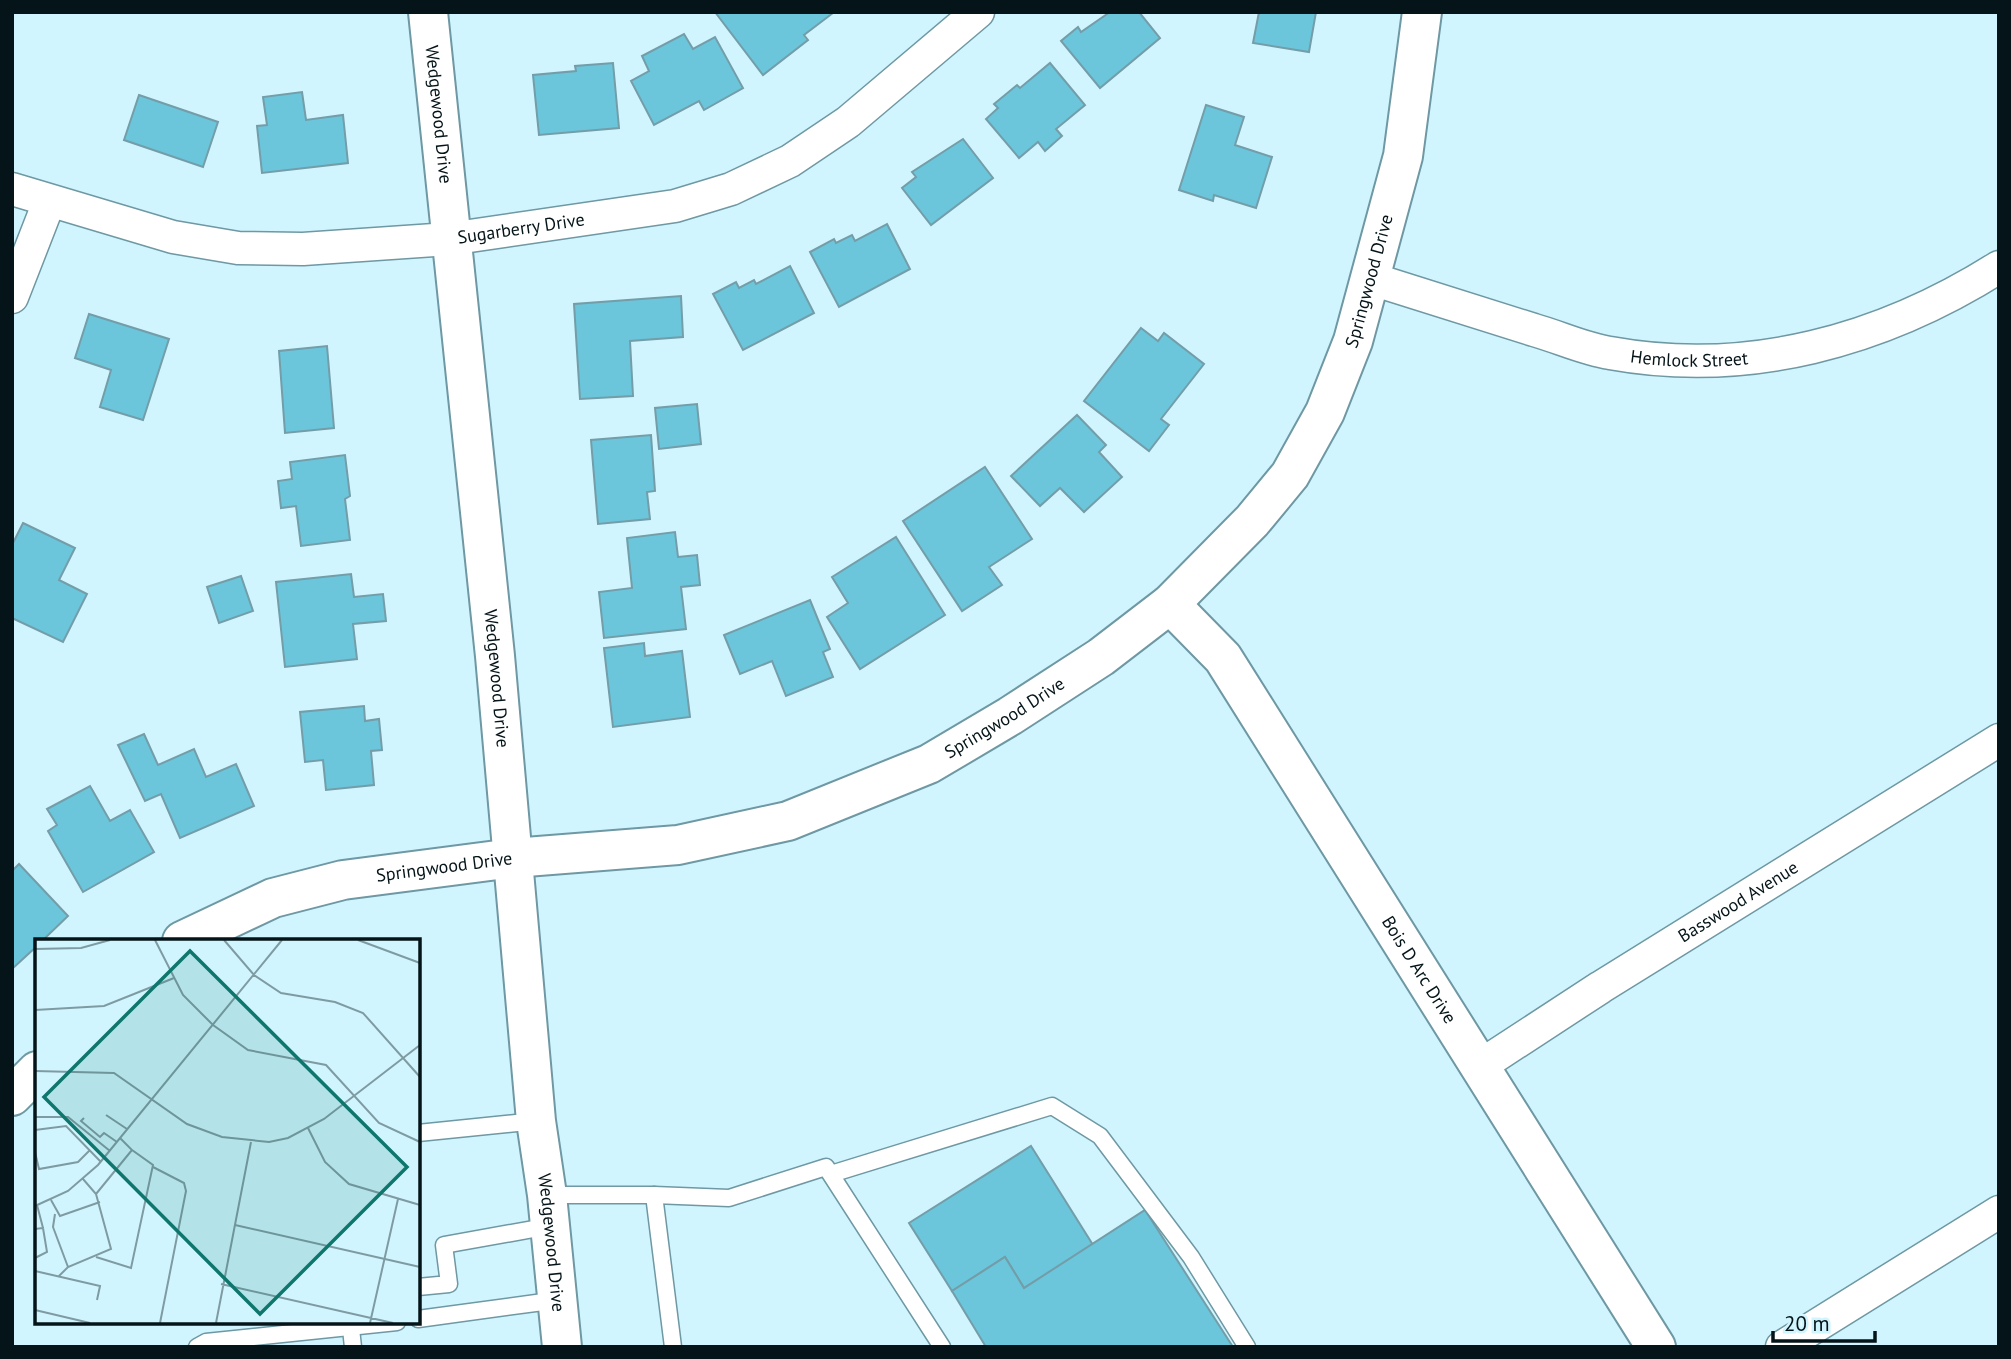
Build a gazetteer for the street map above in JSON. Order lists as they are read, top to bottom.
{
  "streets": {
    "street": [
      "Wedgewood Drive",
      "Sugarberry Drive",
      "Springwood Drive",
      "Hemlock Street",
      "Basswood Avenue",
      "Bois D Arc Drive"
    ]
  },
  "crossings": [
    ["Wedgewood Drive", "Sugarberry Drive"],
    ["Wedgewood Drive", "Springwood Drive"],
    ["Springwood Drive", "Hemlock Street"],
    ["Springwood Drive", "Bois D Arc Drive"],
    ["Basswood Avenue", "Bois D Arc Drive"]
  ],
  "scale_bar": "20 m"
}
